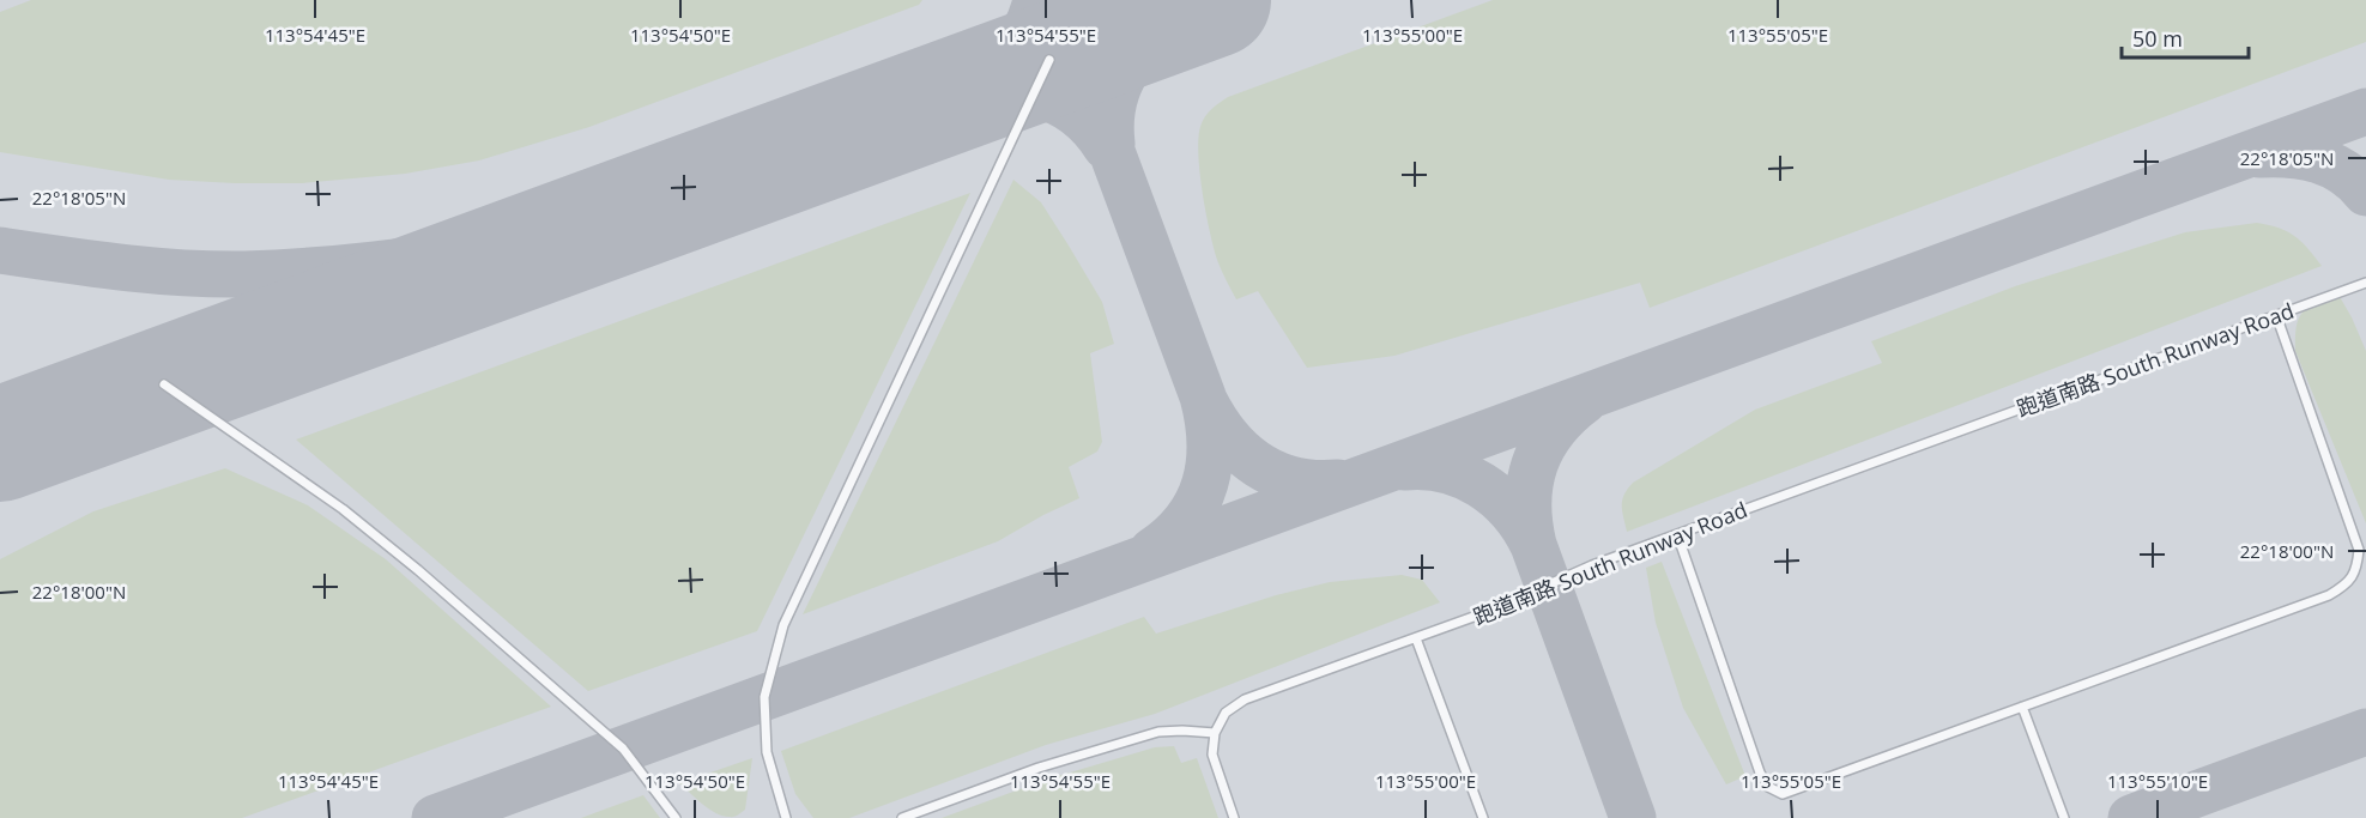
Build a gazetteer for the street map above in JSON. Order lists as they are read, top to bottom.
{
  "streets": {
    "lane": ["跑道南路 South Runway Road"]
  },
  "scale_bar": "50 m",
  "coordinates": [
    "113°54'45\"E",
    "113°54'50\"E",
    "113°54'55\"E",
    "113°55'00\"E",
    "113°55'05\"E",
    "22°18'05\"N",
    "22°18'00\"N",
    "113°55'10\"E"
  ]
}
